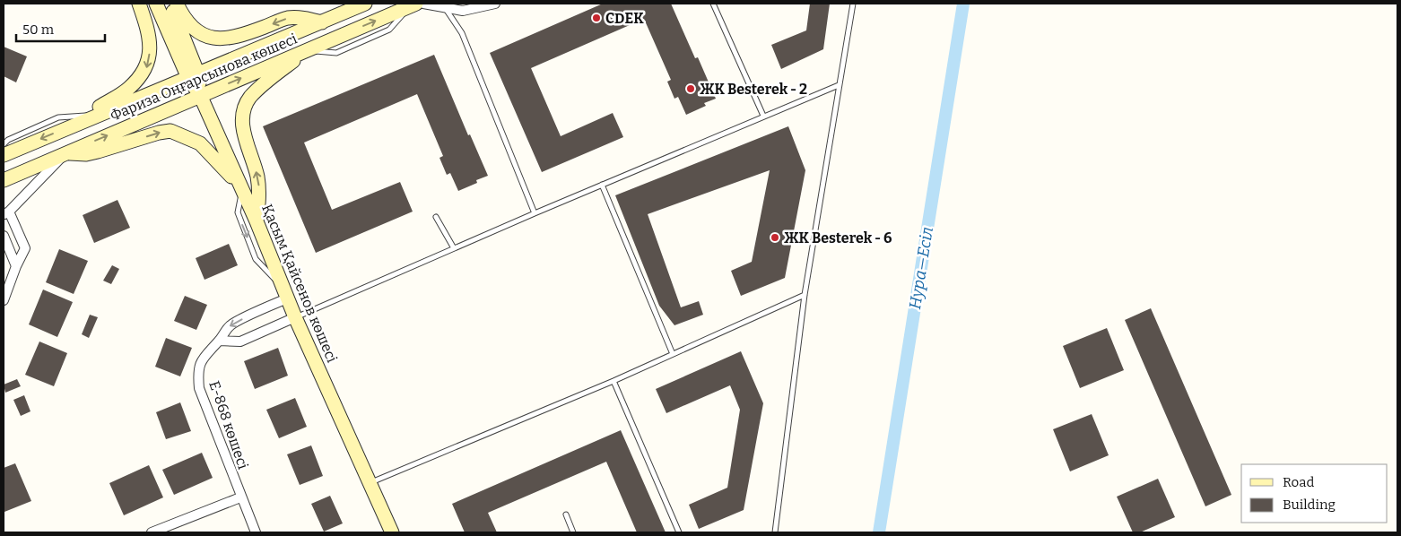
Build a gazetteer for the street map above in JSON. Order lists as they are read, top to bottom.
{
  "streets": {
    "street": ["Фариза Оңғарсынова көшесі", "Қасым Қайсенов көшесі", "Е-868 көшесі"]
  },
  "crossings": [
    ["Фариза Оңғарсынова көшесі", "Қасым Қайсенов көшесі"],
    ["Қасым Қайсенов көшесі", "Е-868 көшесі"]
  ],
  "water": ["Нура—Есіл"],
  "places": ["CDEK", "ЖК Besterek - 2", "ЖК Besterek - 6"],
  "legend": ["Road", "Building"],
  "scale_bar": "50 m"
}
